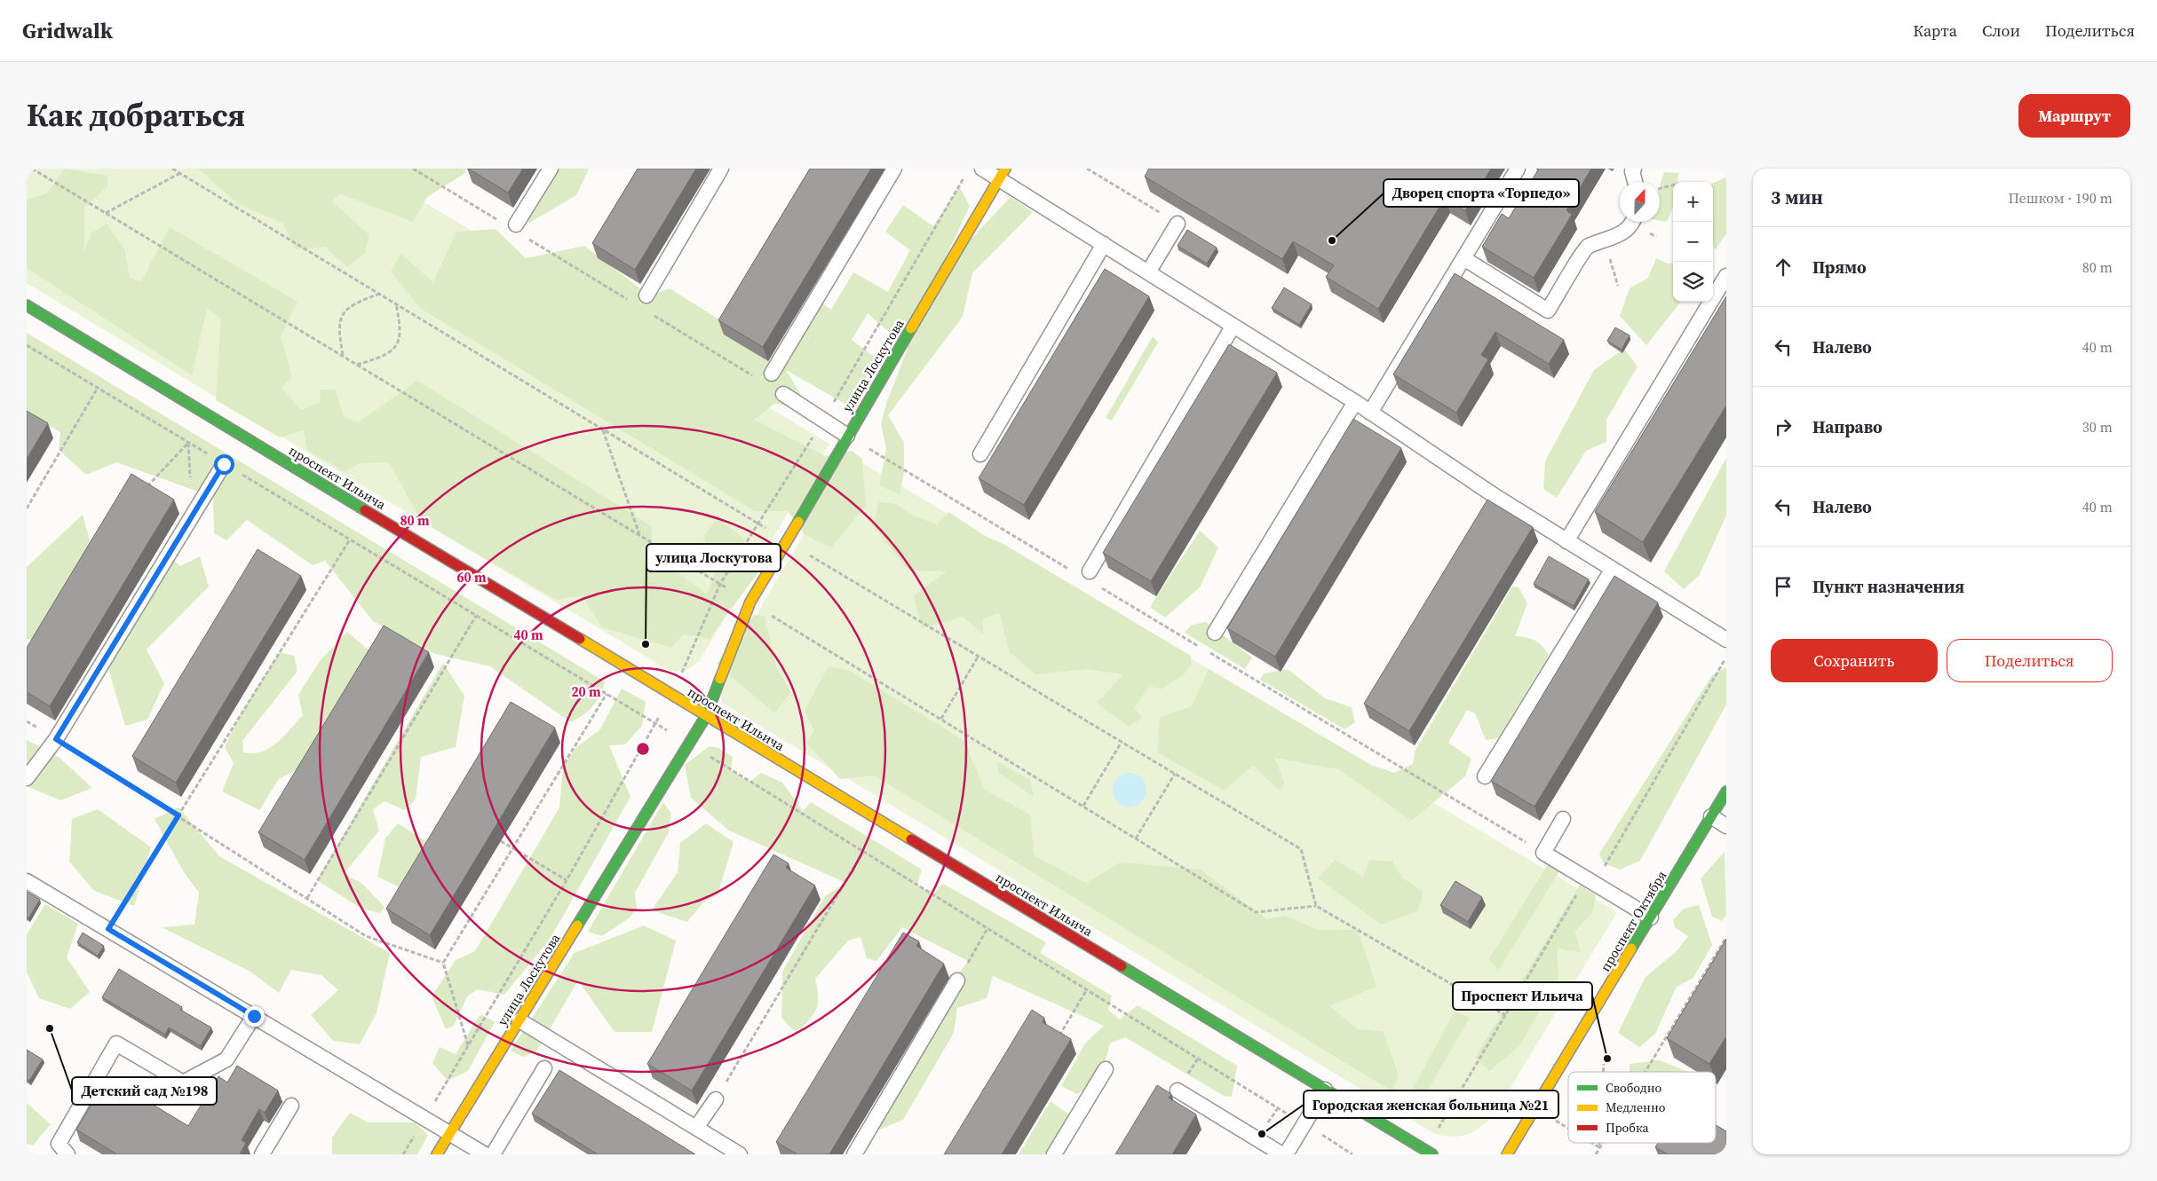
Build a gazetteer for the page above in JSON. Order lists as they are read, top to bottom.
{
  "streets": {
    "street": ["улица Лоскутова", "проспект Ильича", "проспект Октября"]
  },
  "crossings": [
    ["улица Лоскутова", "проспект Ильича"]
  ],
  "places": [
    "Дворец спорта «Торпедо»",
    "улица Лоскутова",
    "Детский сад №198",
    "Проспект Ильича",
    "Городская женская больница №21"
  ],
  "legend": ["Свободно", "Медленно", "Пробка"],
  "north": "top",
  "page": {
    "header": "Gridwalk",
    "nav": ["Карта", "Слои", "Поделиться"],
    "title": "Как добраться",
    "buttons": [
      "Маршрут",
      ["Сохранить", "Поделиться"]
    ],
    "heading": ["3 мин", "Пешком · 190 m"],
    "map_buttons": ["+", "−"],
    "list": [
      ["Прямо", "80 m"],
      ["Налево", "40 m"],
      ["Направо", "30 m"],
      ["Налево", "40 m"],
      "Пункт назначения"
    ]
  },
  "rings": [
    "80 m",
    "60 m",
    "40 m",
    "20 m"
  ]
}
